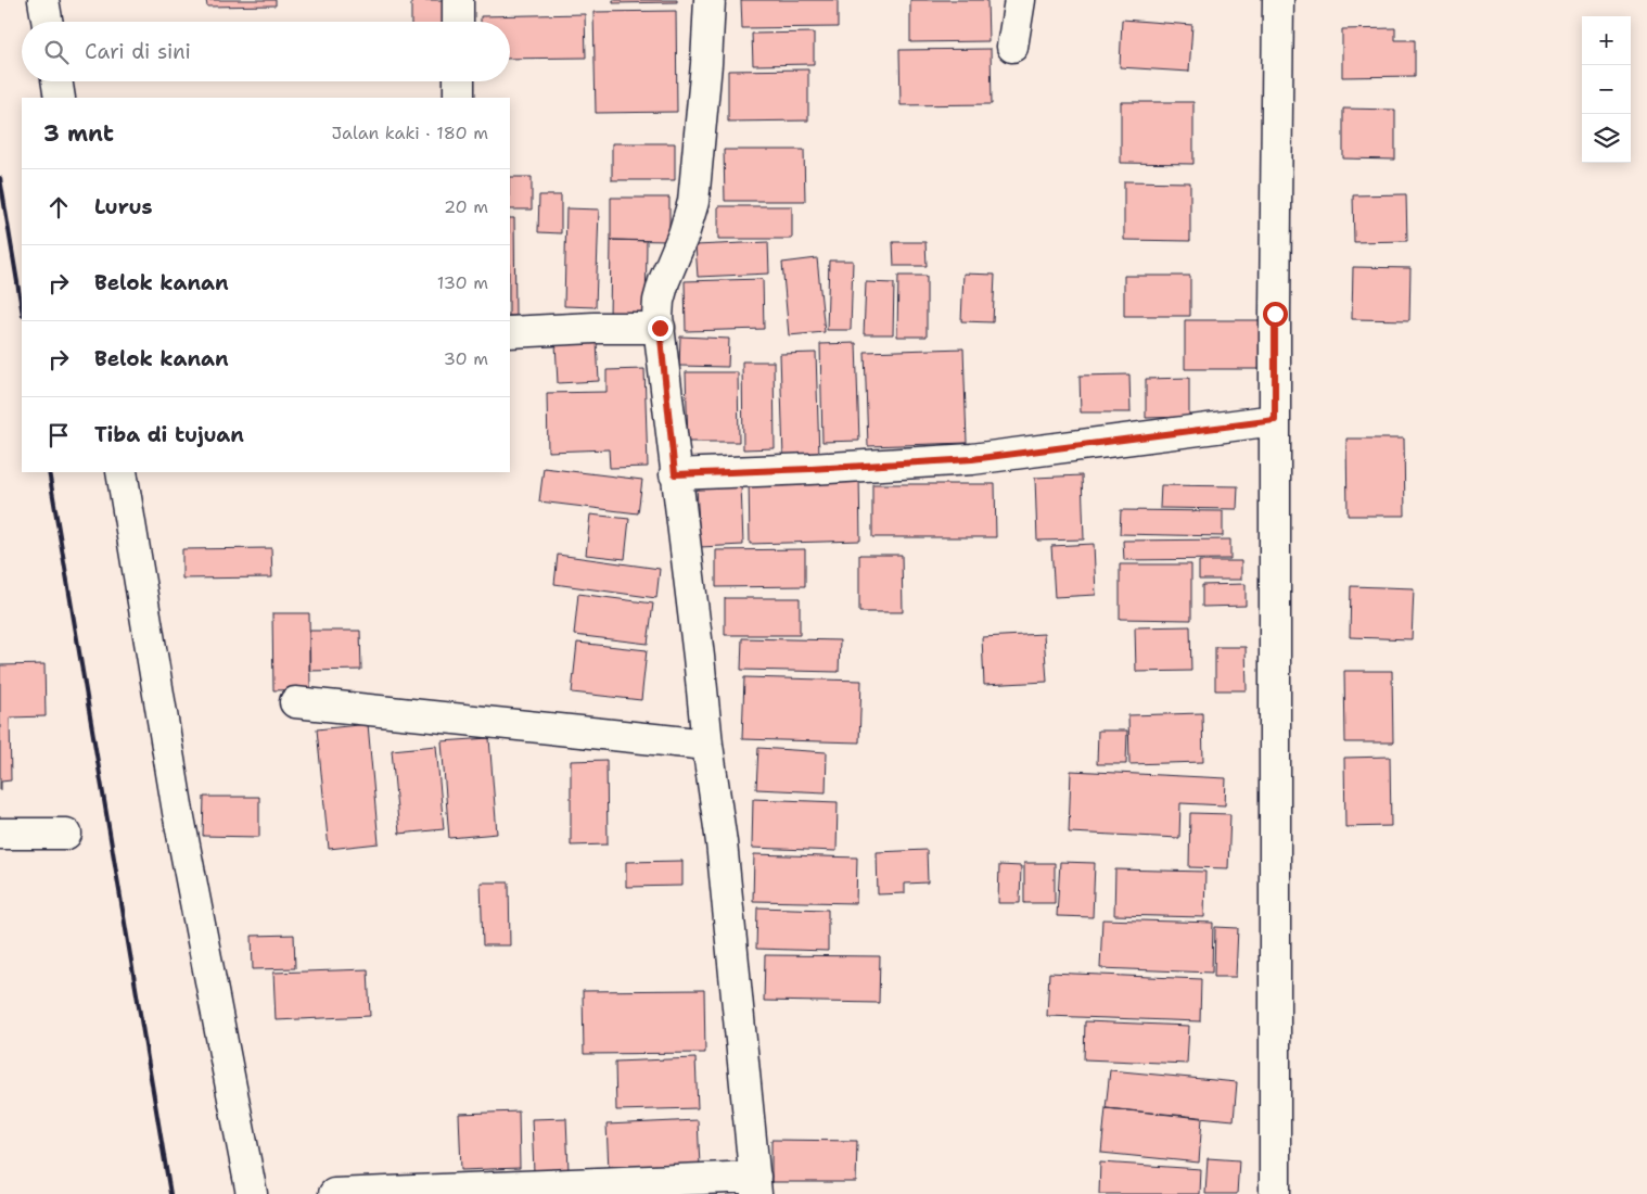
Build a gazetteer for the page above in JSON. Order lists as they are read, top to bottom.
{
  "page": {
    "map_buttons": ["+", "−"],
    "search": "Cari di sini",
    "heading": ["3 mnt", "Jalan kaki · 180 m"],
    "list": [
      ["Lurus", "20 m"],
      ["Belok kanan", "130 m"],
      ["Belok kanan", "30 m"],
      "Tiba di tujuan"
    ]
  }
}
